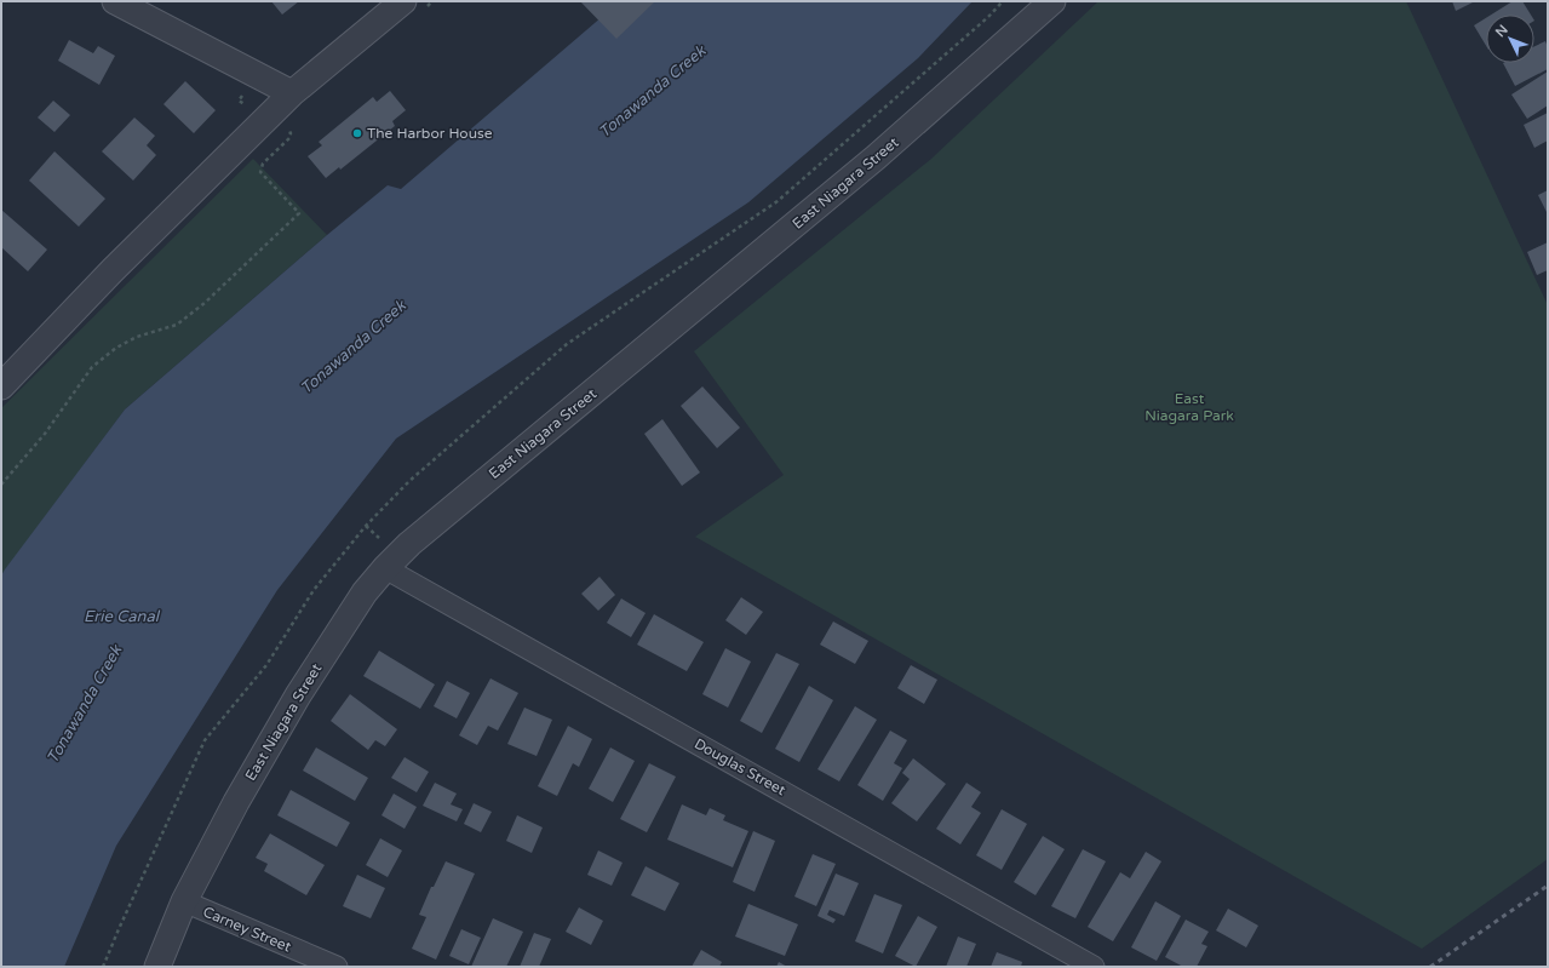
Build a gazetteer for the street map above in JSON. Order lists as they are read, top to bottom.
{
  "streets": {
    "street": ["East Niagara Street", "Douglas Street", "Carney Street"]
  },
  "crossings": [
    ["East Niagara Street", "Douglas Street"],
    ["East Niagara Street", "Carney Street"]
  ],
  "water": ["Tonawanda Creek", "Erie Canal"],
  "parks": ["East Niagara Park"],
  "places": ["The Harbor House"],
  "north": "top left"
}
